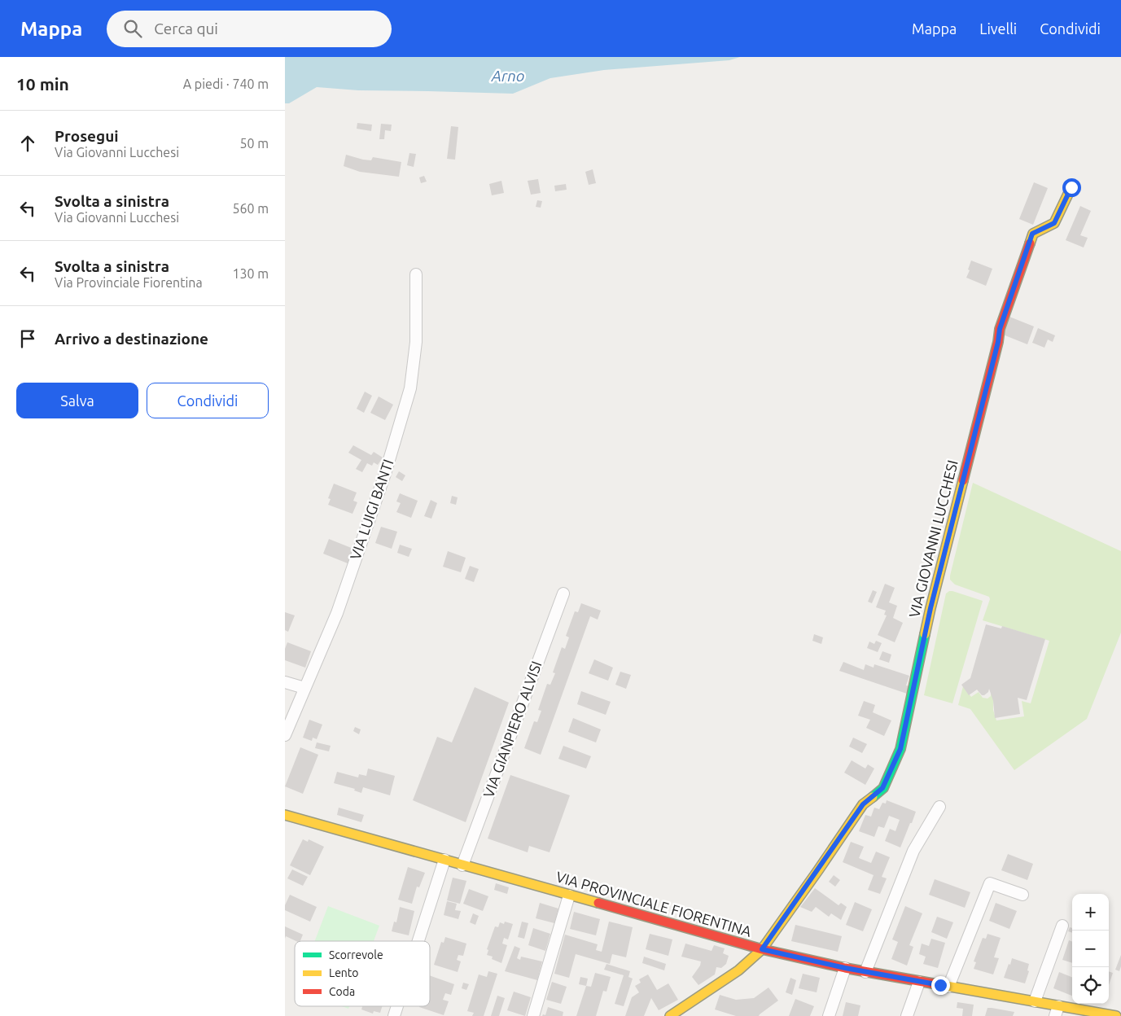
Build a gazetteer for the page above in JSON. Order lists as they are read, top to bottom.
{
  "streets": {
    "street": [
      "VIA LUIGI BANTI",
      "VIA GIOVANNI LUCCHESI",
      "VIA GIANPIERO ALVISI",
      "VIA PROVINCIALE FIORENTINA"
    ]
  },
  "crossings": [
    ["VIA GIOVANNI LUCCHESI", "VIA PROVINCIALE FIORENTINA"],
    ["VIA GIANPIERO ALVISI", "VIA PROVINCIALE FIORENTINA"]
  ],
  "water": ["Arno"],
  "legend": ["Scorrevole", "Lento", "Coda"],
  "page": {
    "header": "Mappa",
    "search": "Cerca qui",
    "nav": ["Mappa", "Livelli", "Condividi"],
    "heading": ["10 min", "A piedi · 740 m"],
    "list": [
      ["Prosegui", "Via Giovanni Lucchesi", "50 m"],
      ["Svolta a sinistra", "Via Giovanni Lucchesi", "560 m"],
      ["Svolta a sinistra", "Via Provinciale Fiorentina", "130 m"],
      "Arrivo a destinazione"
    ],
    "buttons": ["Salva", "Condividi"],
    "map_buttons": ["+", "−"]
  }
}
